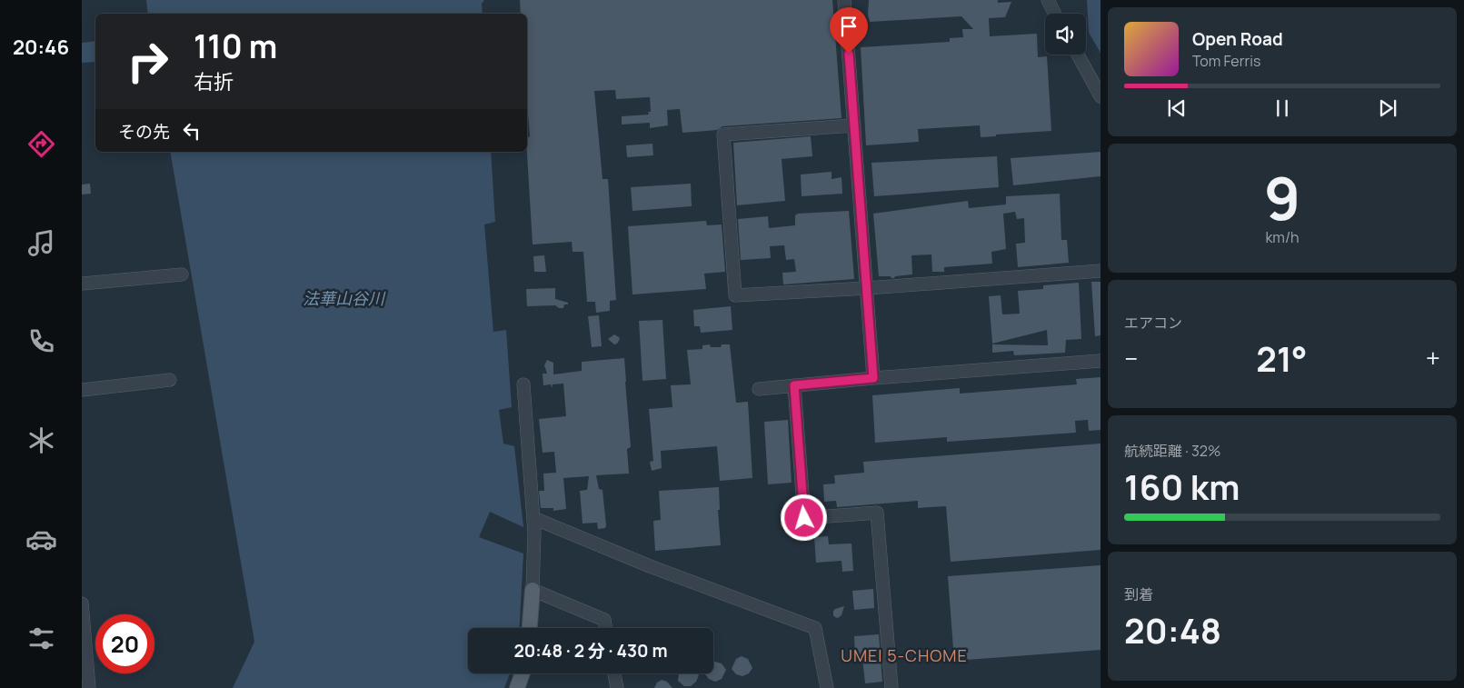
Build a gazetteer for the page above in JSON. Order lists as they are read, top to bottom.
{
  "districts": ["UMEI 5-CHOME"],
  "water": ["法華山谷川"],
  "page": {
    "tabs": "20:46",
    "turn": ["110 m", "右折"],
    "song": ["Open Road", "Tom Ferris"],
    "then": "その先",
    "tile": [
      ["9", "km/h"],
      "エアコン",
      ["航続距離 · 32%", "160 km"],
      ["到着", "20:48"]
    ],
    "heat": ["−", "21°", "+"],
    "limit": "20",
    "trip": "20:48 · 2 分 · 430 m"
  }
}
